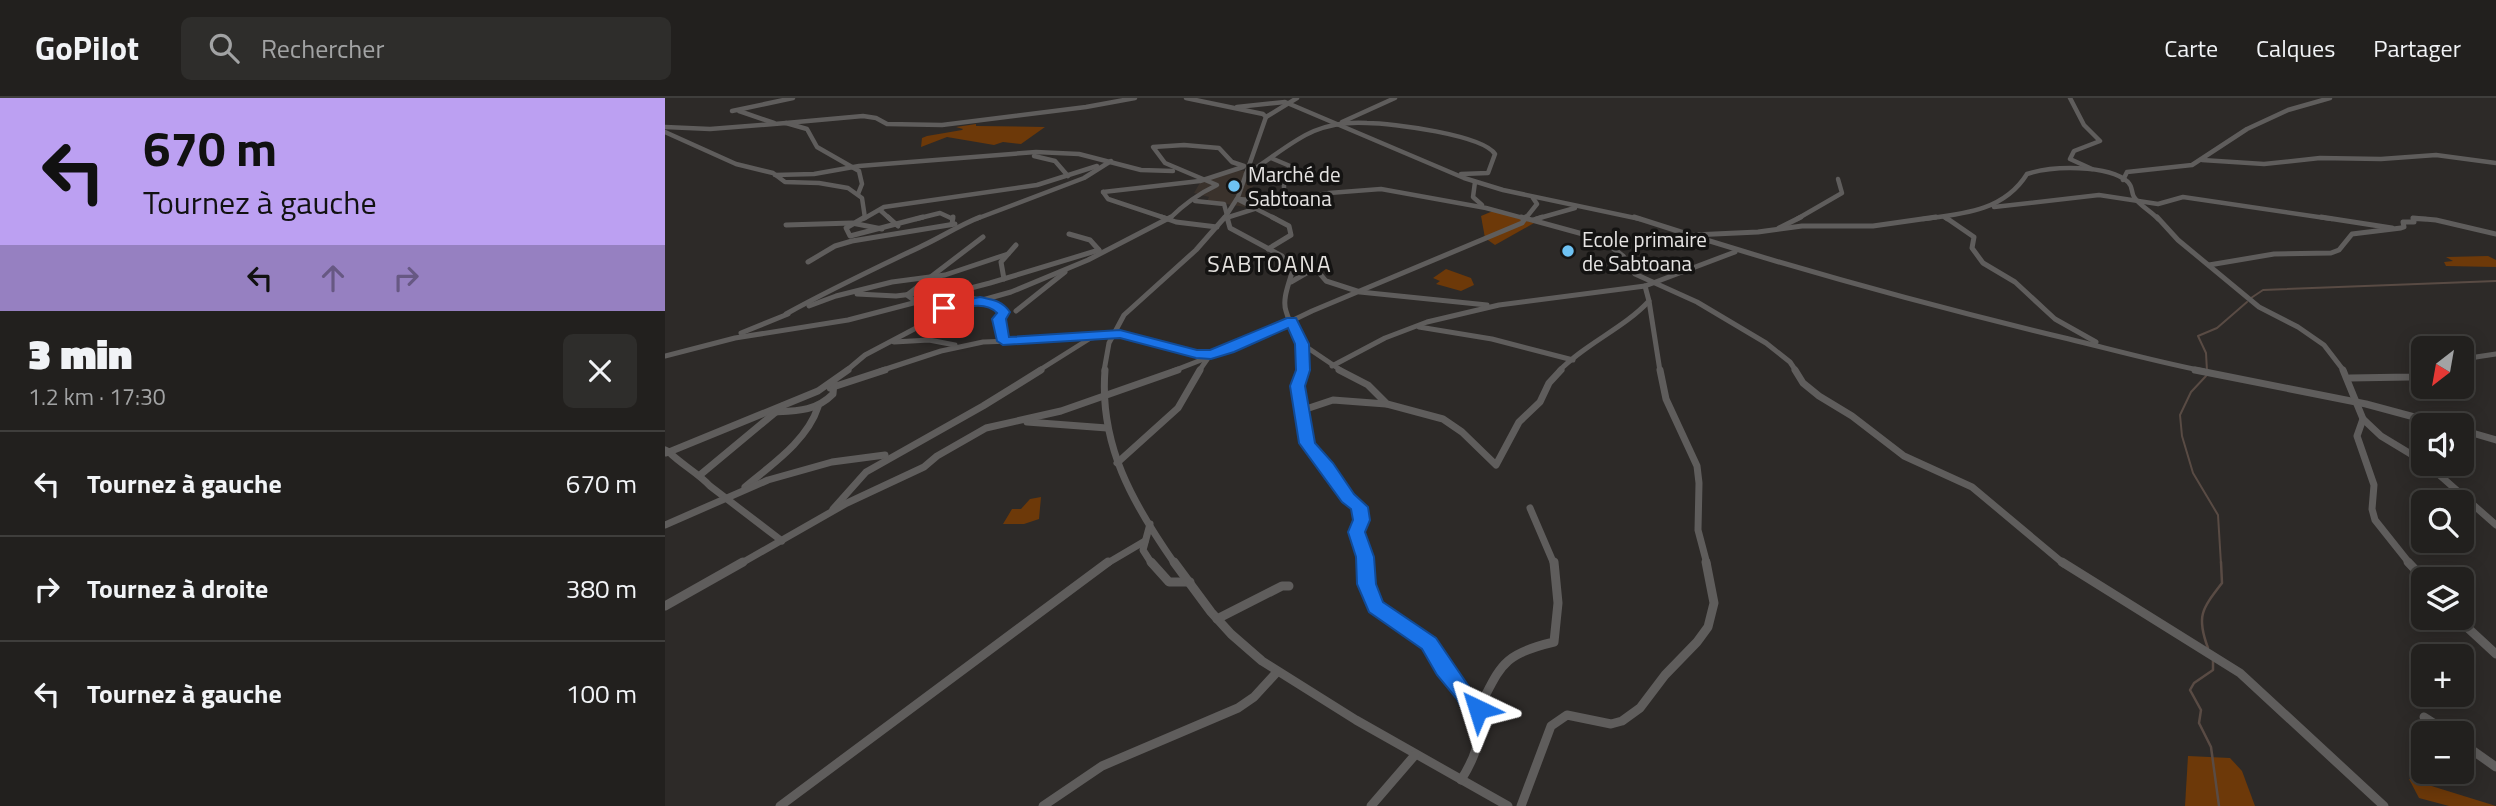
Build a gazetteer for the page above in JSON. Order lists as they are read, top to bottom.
{
  "districts": ["SABTOANA"],
  "places": ["Marché de Sabtoana", "Ecole primaire de Sabtoana"],
  "north": "bottom left",
  "page": {
    "header": "GoPilot",
    "search": "Rechercher",
    "nav": ["Carte", "Calques", "Partager"],
    "turn": ["670 m", "Tournez à gauche"],
    "heading": ["3 min", "1.2 km · 17:30"],
    "map_buttons": ["+", "−"],
    "list": [
      {
        "name": "Tournez à gauche",
        "value": "670 m"
      },
      {
        "name": "Tournez à droite",
        "value": "380 m"
      },
      {
        "name": "Tournez à gauche",
        "value": "100 m"
      }
    ]
  }
}
